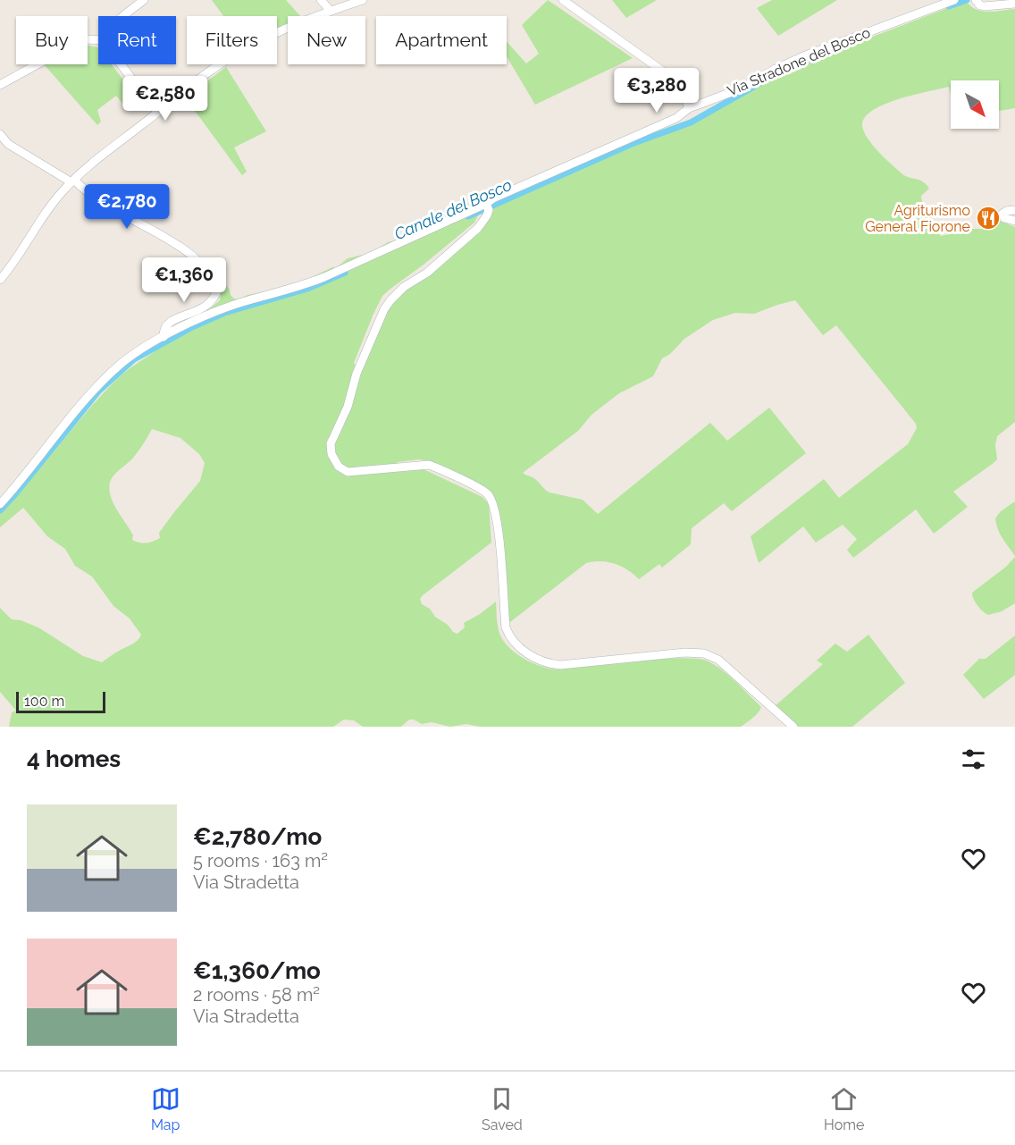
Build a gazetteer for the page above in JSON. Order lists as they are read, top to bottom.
{
  "streets": {
    "street": ["Via Stradone del Bosco"]
  },
  "water": ["Canale del Bosco"],
  "places": {
    "restaurant": ["Agriturismo General Fiorone"]
  },
  "scale_bar": "100 m",
  "north": "bottom right",
  "page": {
    "chip": [
      "Buy",
      "Rent",
      "Filters",
      "New",
      "Apartment"
    ],
    "price": [
      "€3,280",
      "€2,580",
      "€2,780",
      "€1,360"
    ],
    "scale": "100 m",
    "heading": "4 homes",
    "list": [
      {
        "name": "€2,780/mo",
        "note": "5 rooms · 163 m² · Via Stradetta"
      },
      {
        "name": "€1,360/mo",
        "note": "2 rooms · 58 m² · Via Stradetta"
      }
    ],
    "tabs": ["Map", "Saved", "Home"]
  }
}
